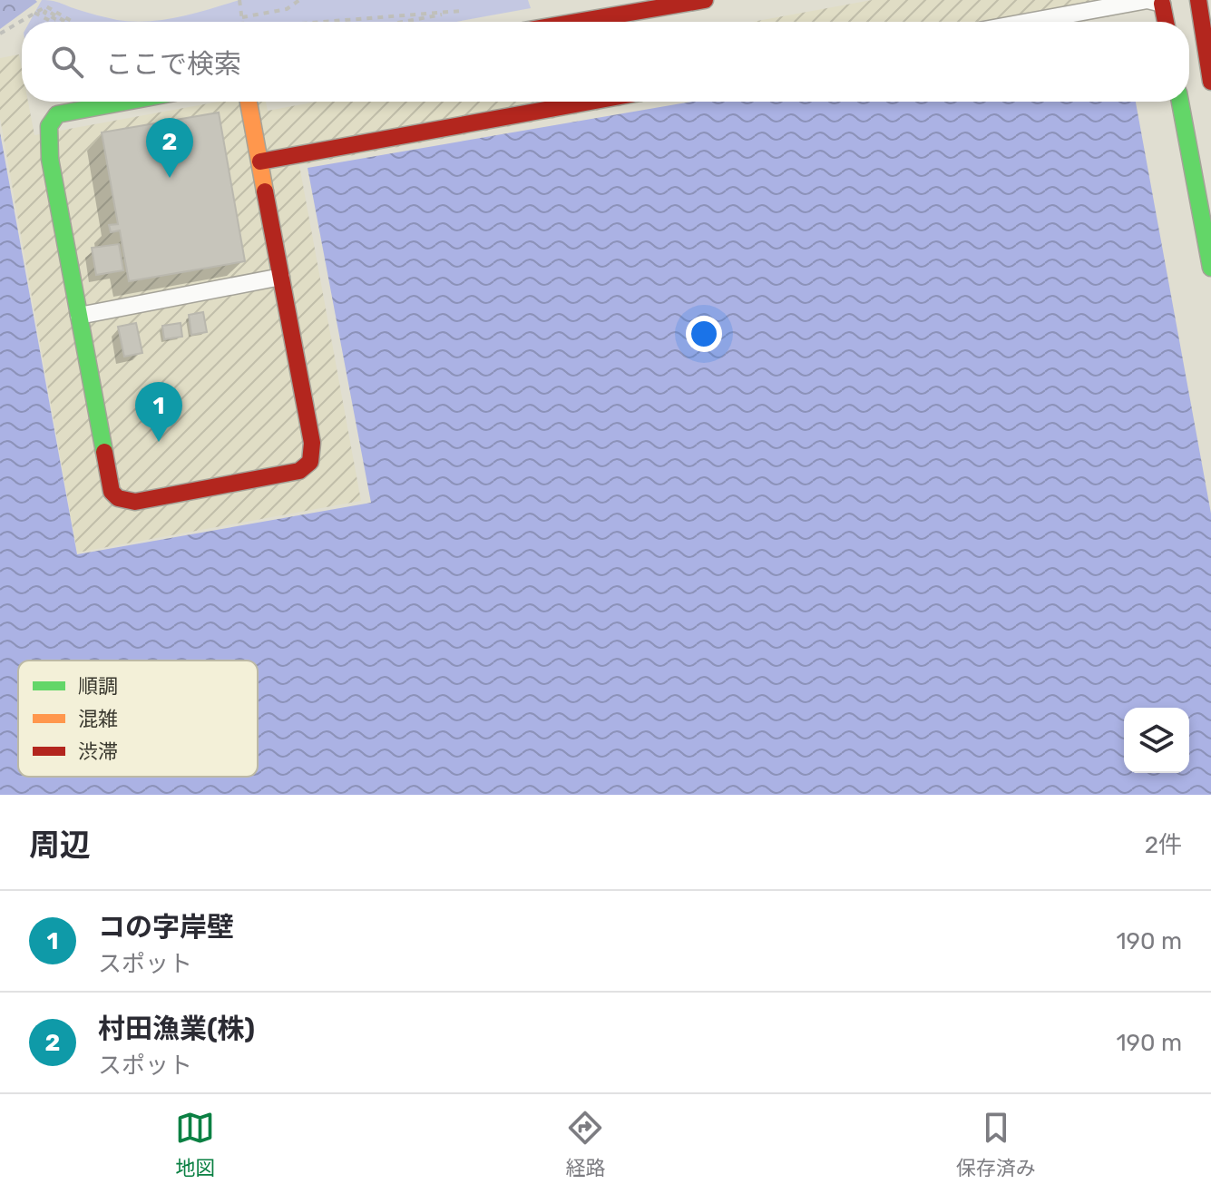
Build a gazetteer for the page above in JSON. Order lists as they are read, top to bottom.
{
  "legend": ["順調", "混雑", "渋滞"],
  "page": {
    "search": "ここで検索",
    "pins": ["2", "1"],
    "heading": ["周辺", "2件"],
    "list": [
      {
        "mark": "1",
        "name": "コの字岸壁",
        "note": "スポット",
        "value": "190 m"
      },
      {
        "mark": "2",
        "name": "村田漁業(株)",
        "note": "スポット",
        "value": "190 m"
      }
    ],
    "nav": ["地図", "経路", "保存済み"]
  }
}
